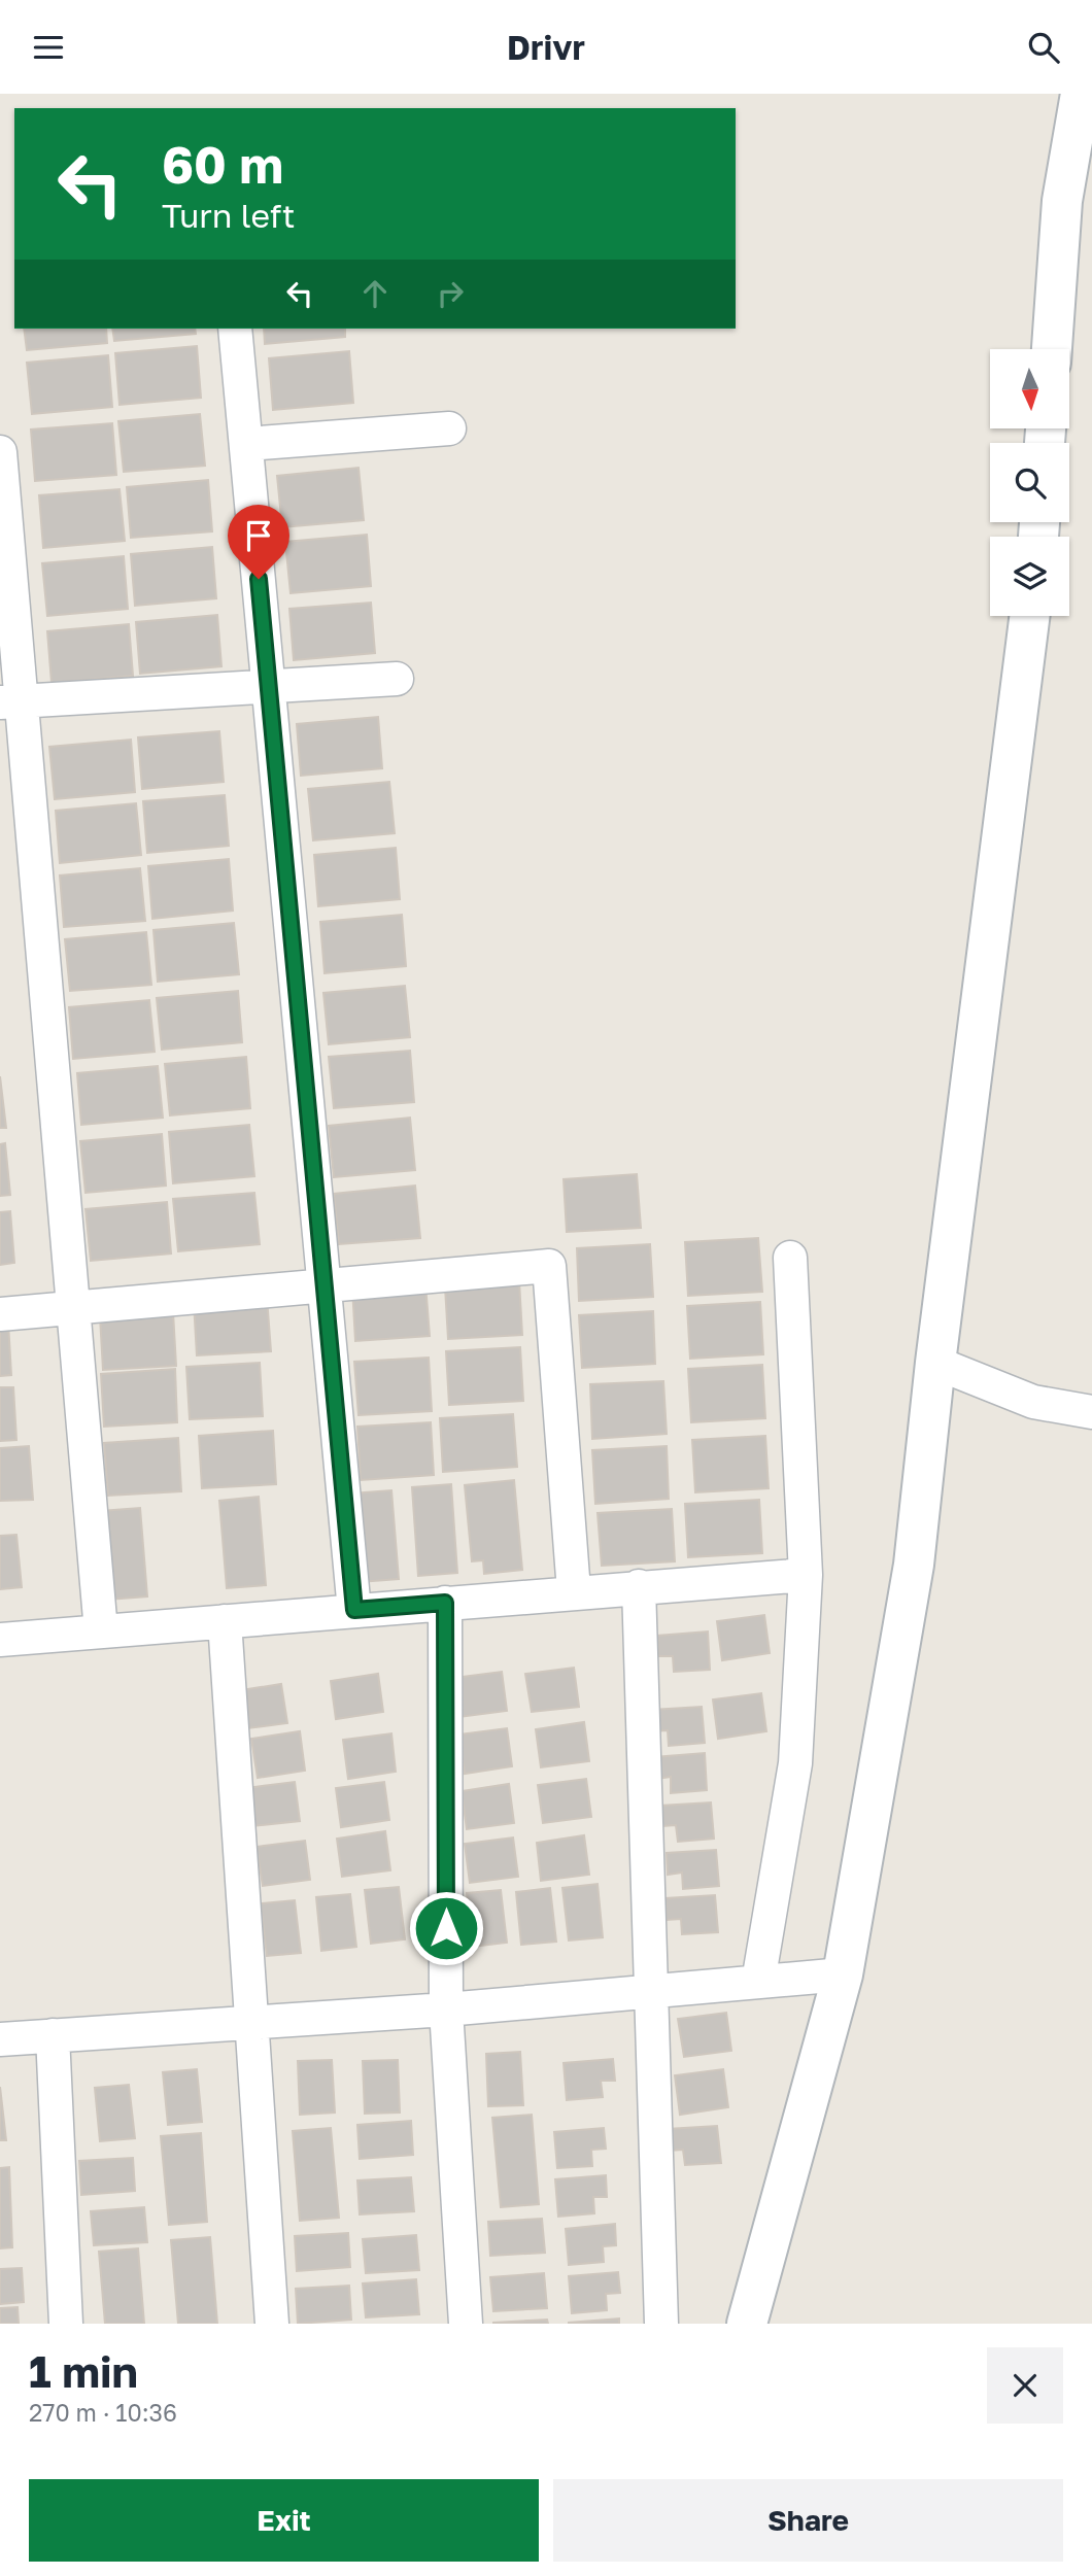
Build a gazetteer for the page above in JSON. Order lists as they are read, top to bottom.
{
  "north": "bottom",
  "page": {
    "header": "Drivr",
    "turn": ["60 m", "Turn left"],
    "heading": ["1 min", "270 m · 10:36"],
    "buttons": ["Exit", "Share"]
  }
}
